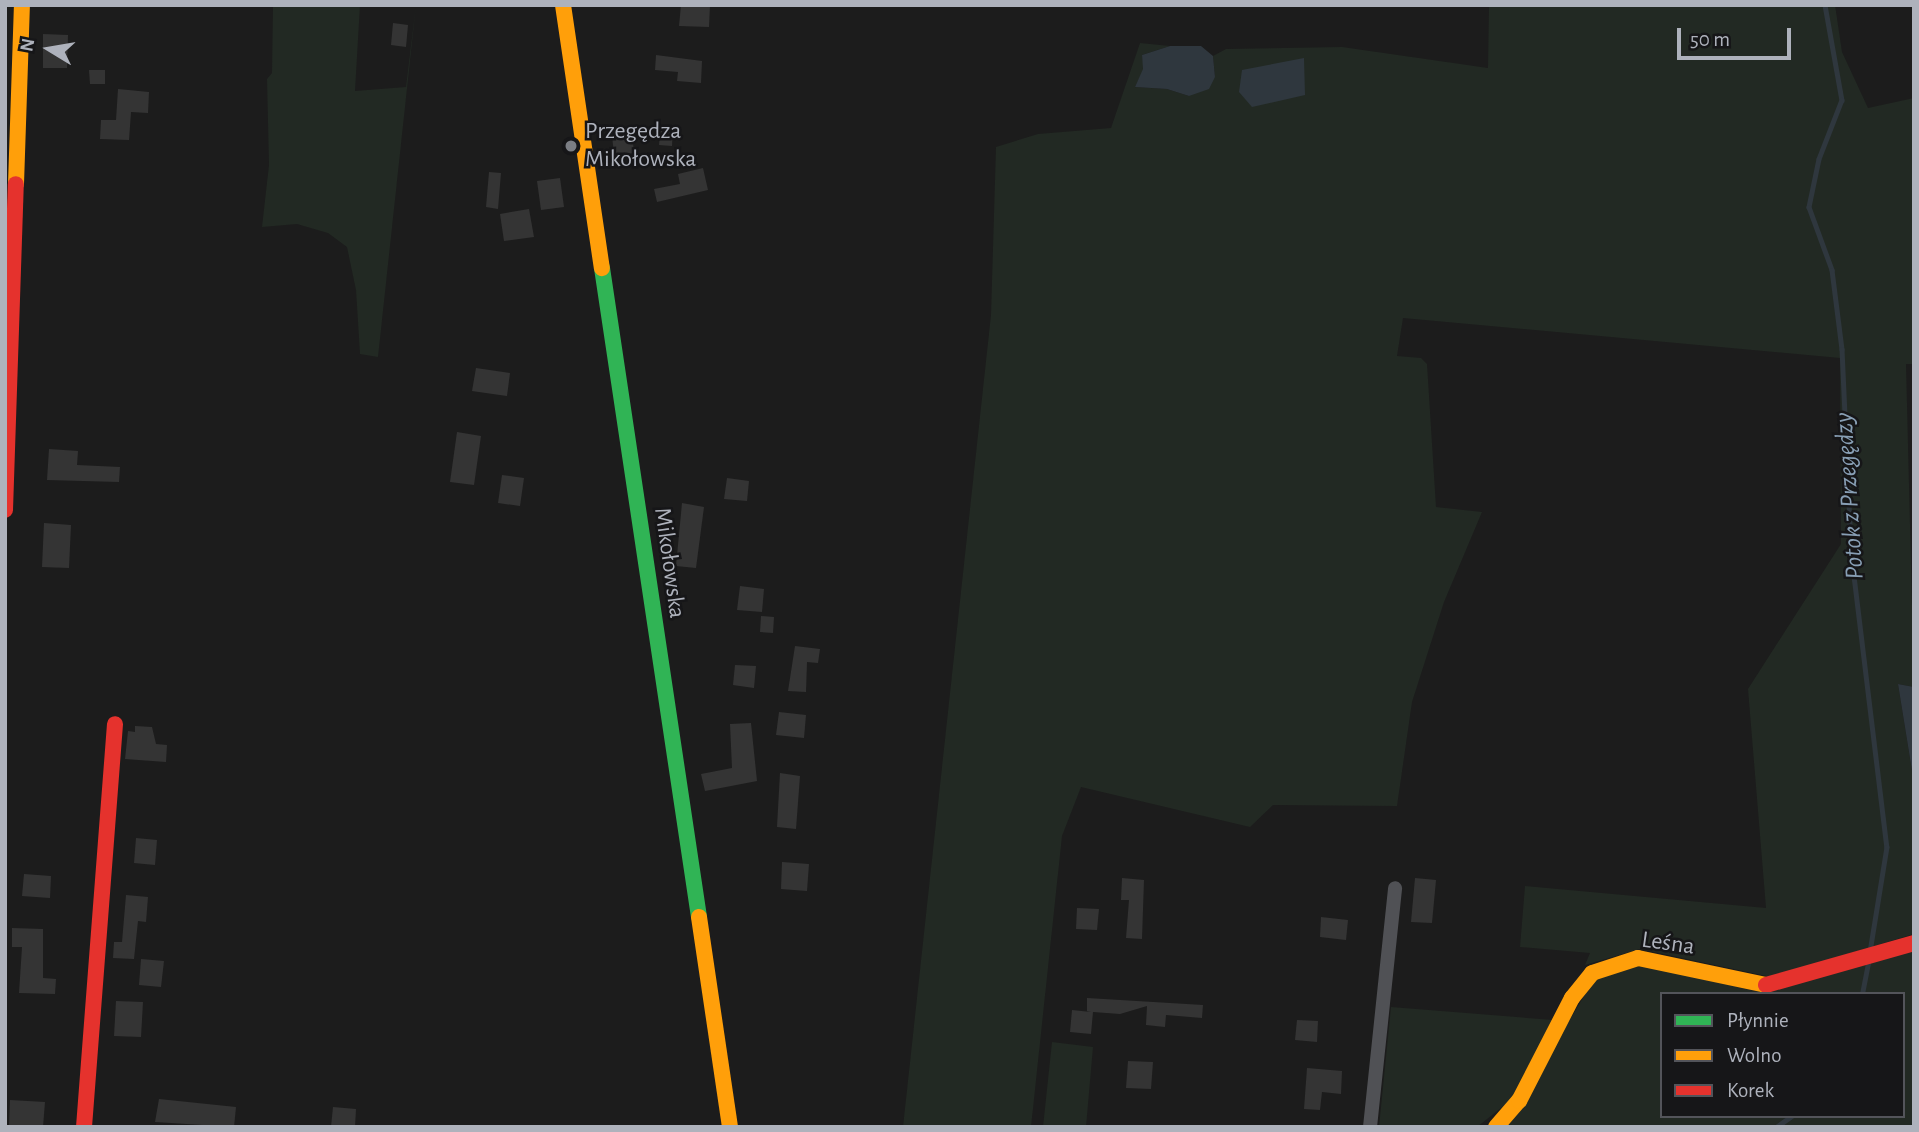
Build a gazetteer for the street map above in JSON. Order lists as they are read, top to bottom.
{
  "streets": {
    "street": ["Mikołowska", "Leśna"]
  },
  "water": ["Potok z Przegędzy"],
  "places": ["Przegędza Mikołowska"],
  "legend": ["Płynnie", "Wolno", "Korek"],
  "scale_bar": "50 m",
  "north": "left"
}
